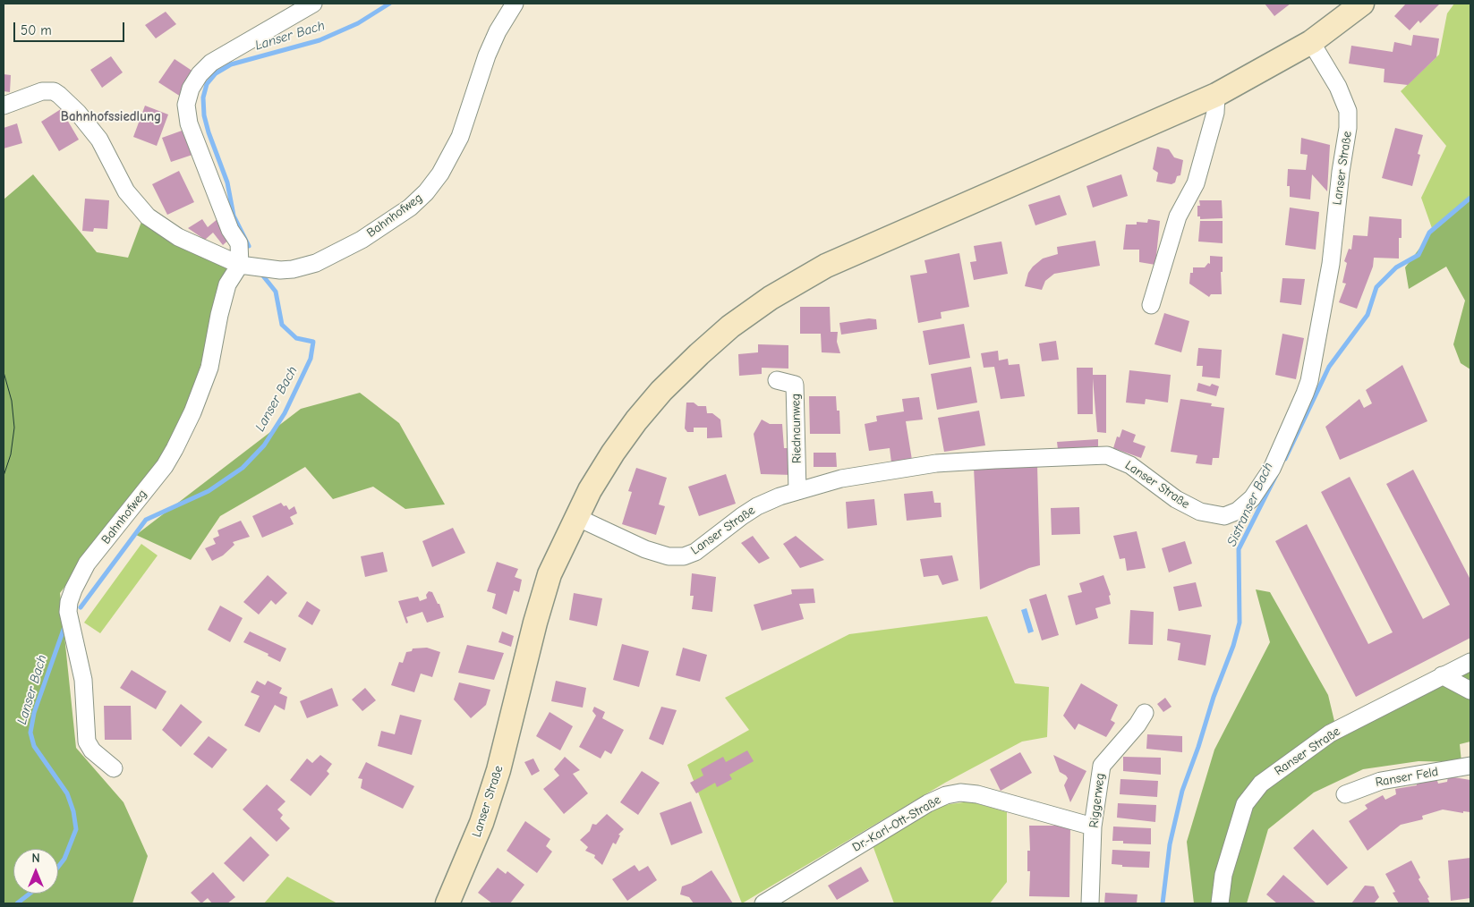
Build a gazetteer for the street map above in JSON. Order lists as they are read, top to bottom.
{
  "streets": {
    "main road": ["Lanser Straße"],
    "street": [
      "Bahnhofweg",
      "Riednaunweg",
      "Ranser Straße",
      "Ranser Feld",
      "Riggerweg",
      "Dr.-Karl-Ott-Straße"
    ]
  },
  "crossings": [
    ["Lanser Straße", "Riednaunweg"],
    ["Riggerweg", "Dr.-Karl-Ott-Straße"]
  ],
  "districts": ["Bahnhofssiedlung"],
  "water": ["Lanser Bach", "Sistranser Bach"],
  "scale_bar": "50 m",
  "north": "top"
}
